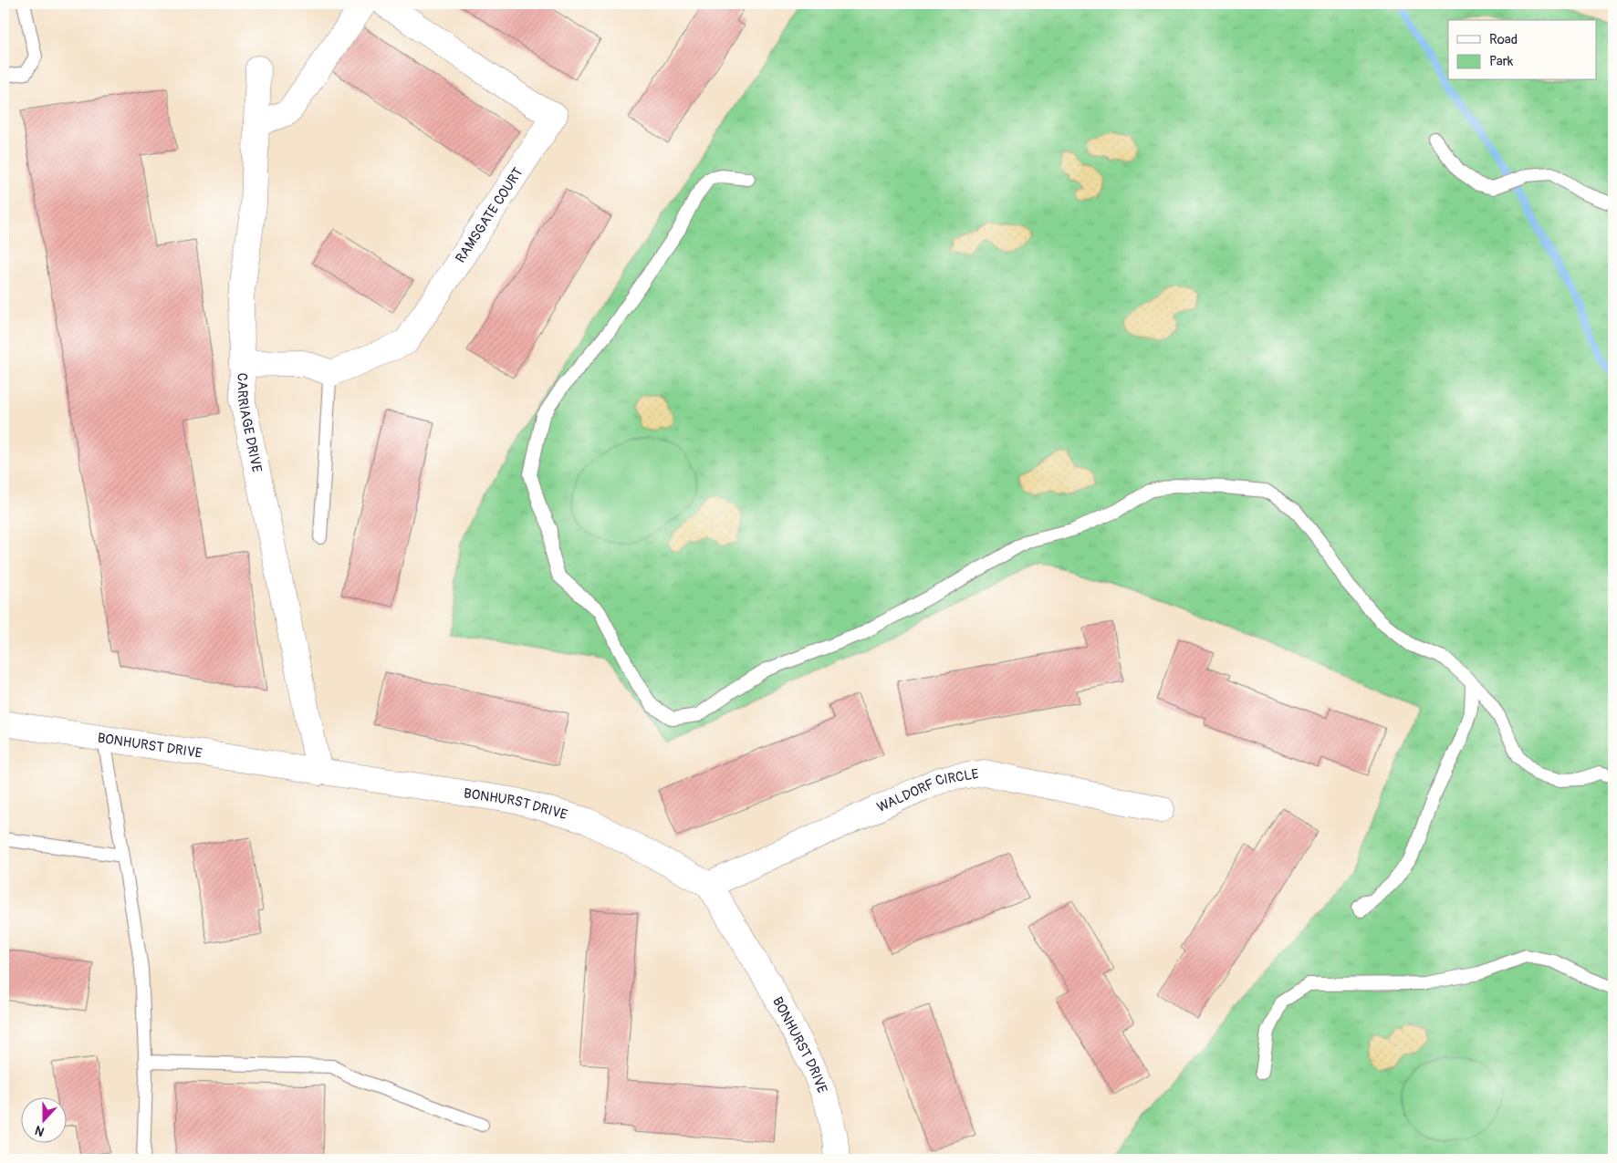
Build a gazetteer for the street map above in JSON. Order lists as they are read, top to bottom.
{
  "streets": {
    "street": [
      "RAMSGATE COURT",
      "CARRIAGE DRIVE",
      "BONHURST DRIVE",
      "WALDORF CIRCLE"
    ]
  },
  "crossings": [
    ["CARRIAGE DRIVE", "BONHURST DRIVE"],
    ["BONHURST DRIVE", "WALDORF CIRCLE"]
  ],
  "legend": ["Road", "Park"],
  "north": "bottom"
}
